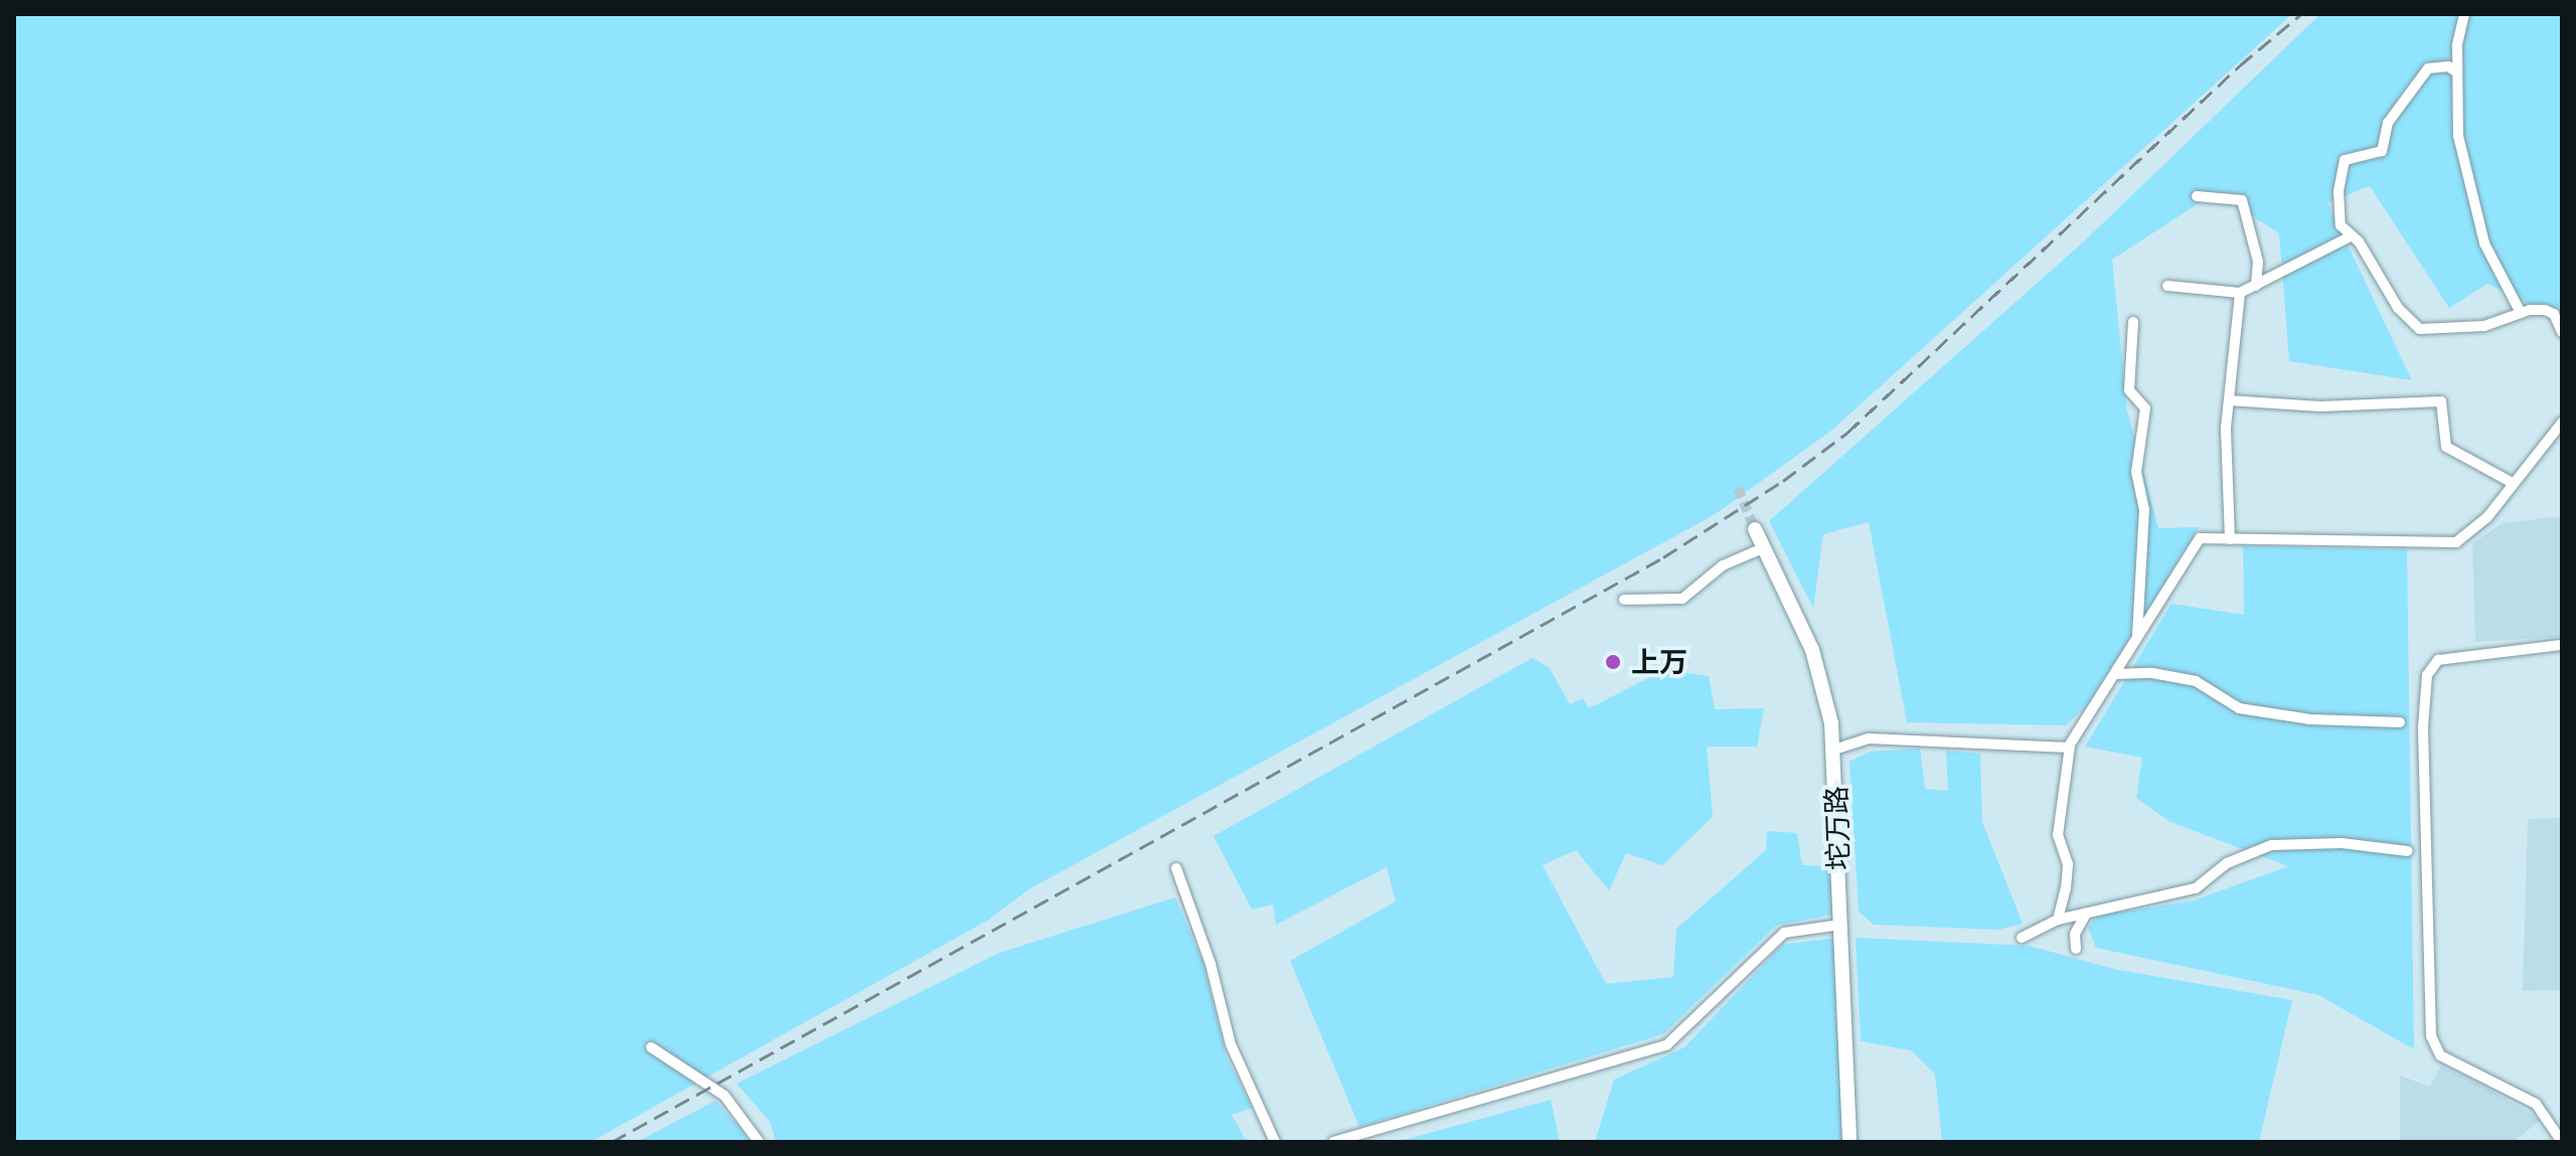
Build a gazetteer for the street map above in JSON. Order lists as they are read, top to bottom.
{
  "streets": {
    "main road": ["坨万路"]
  },
  "places": ["上万"]
}
